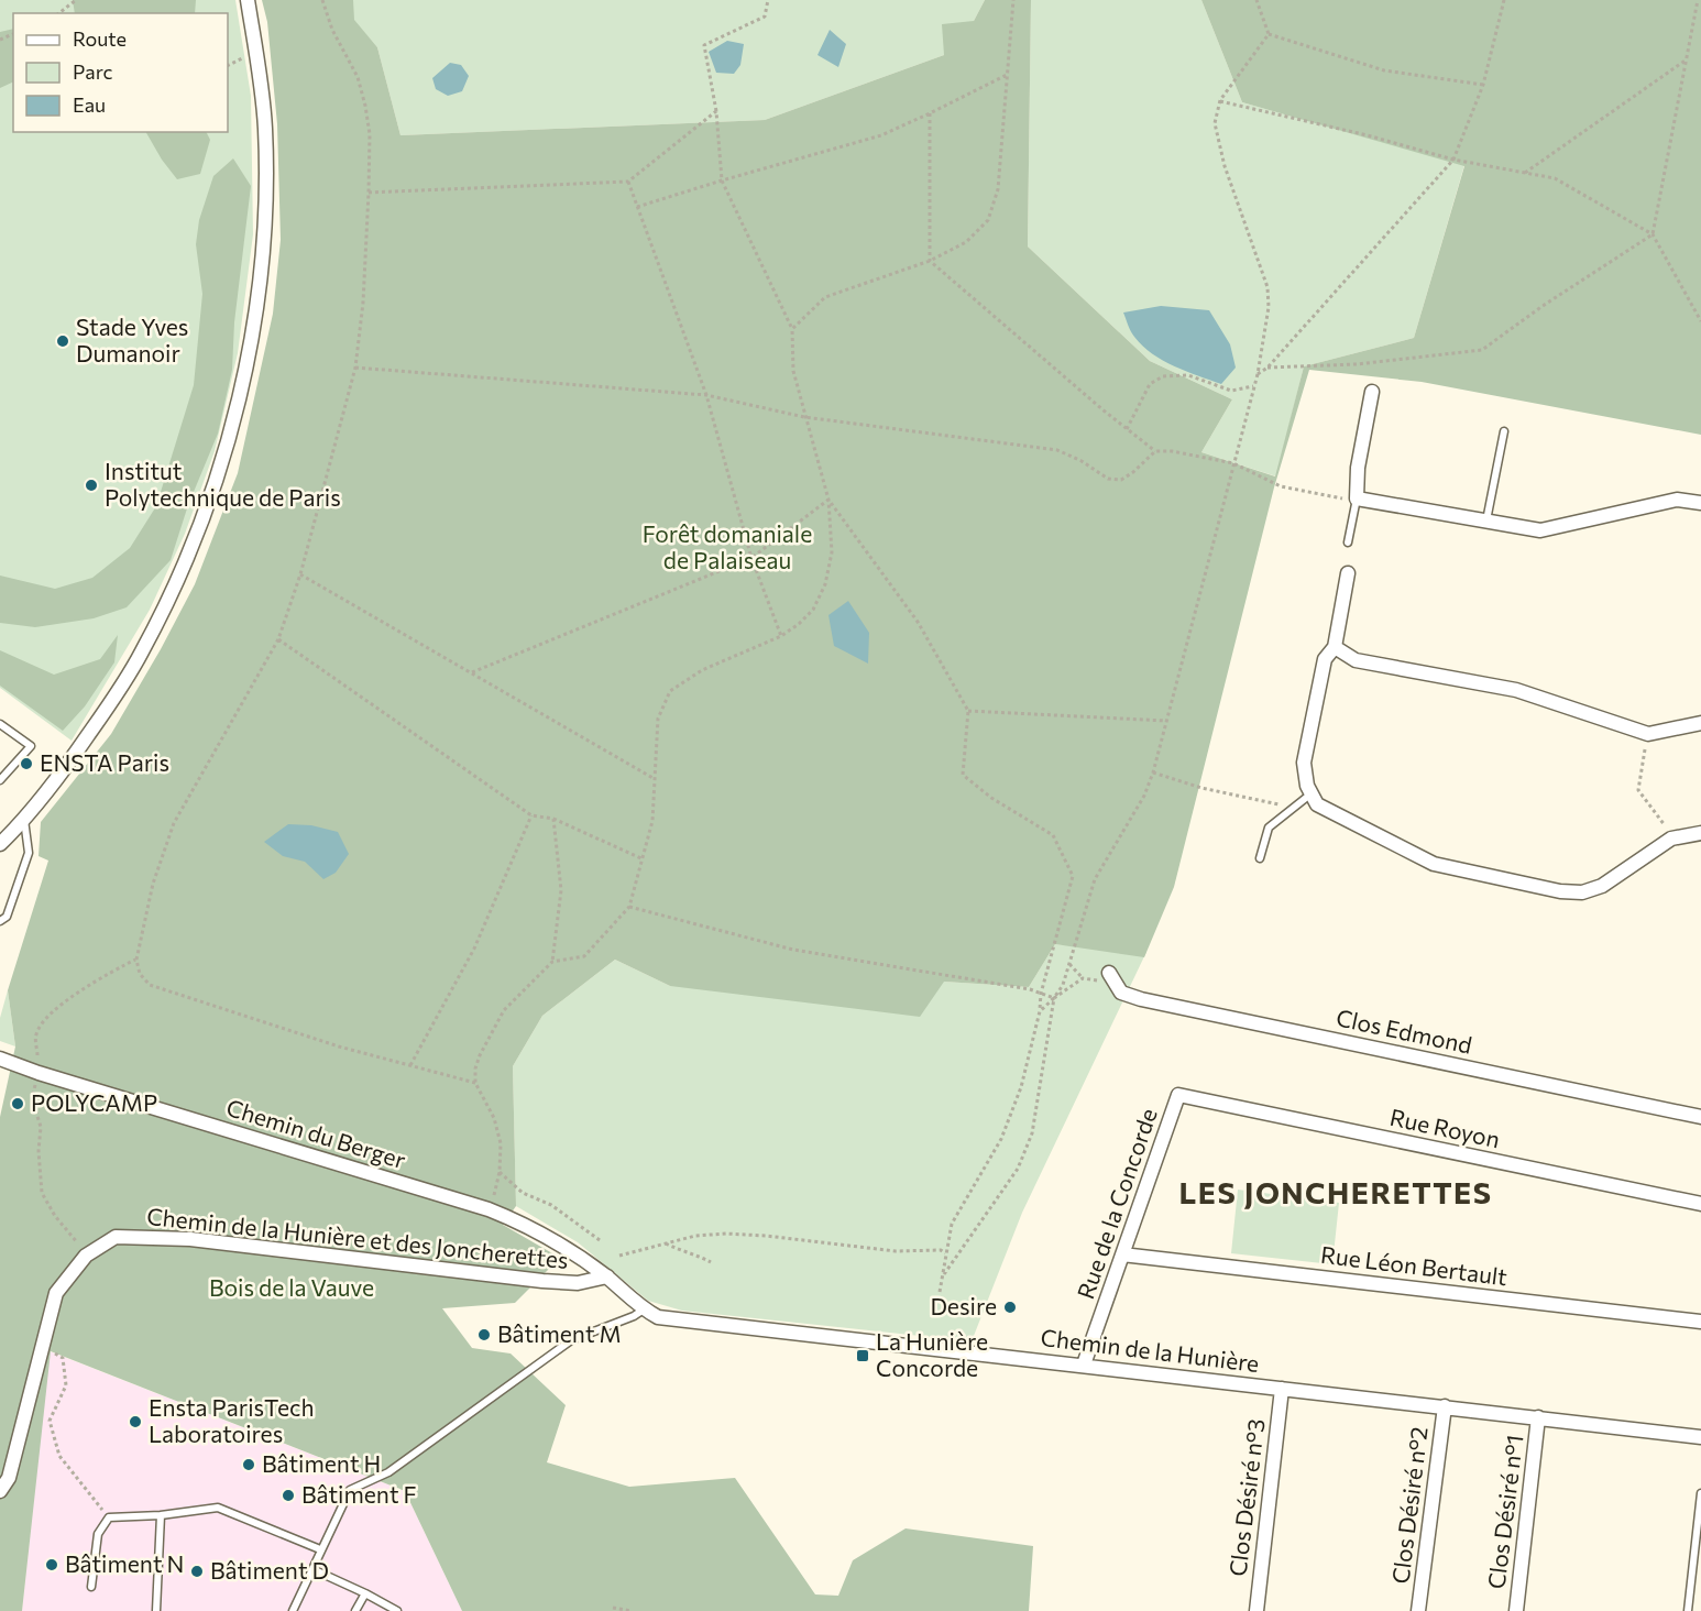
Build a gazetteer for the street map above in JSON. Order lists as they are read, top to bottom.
{
  "streets": {
    "street": [
      "Clos Edmond",
      "Rue Royon",
      "Chemin du Berger",
      "Rue de la Concorde",
      "Chemin de la Hunière et des Joncherettes",
      "Rue Léon Bertault",
      "Chemin de la Hunière",
      "Clos Désiré n°3",
      "Clos Désiré n°2",
      "Clos Désiré n°1"
    ]
  },
  "crossings": [
    ["Rue Royon", "Rue de la Concorde"],
    ["Chemin du Berger", "Chemin de la Hunière et des Joncherettes"],
    ["Chemin du Berger", "Chemin de la Hunière"],
    ["Rue de la Concorde", "Rue Léon Bertault"],
    ["Rue de la Concorde", "Chemin de la Hunière"],
    ["Chemin de la Hunière et des Joncherettes", "Chemin de la Hunière"],
    ["Chemin de la Hunière", "Clos Désiré n°3"],
    ["Chemin de la Hunière", "Clos Désiré n°2"],
    ["Chemin de la Hunière", "Clos Désiré n°1"]
  ],
  "districts": ["LES JONCHERETTES"],
  "parks": ["Forêt domaniale de Palaiseau", "Bois de la Vauve"],
  "places": {
    "other": [
      "Stade Yves Dumanoir",
      "Institut Polytechnique de Paris",
      "ENSTA Paris",
      "POLYCAMP",
      "Desire",
      "Bâtiment M",
      "Ensta ParisTech Laboratoires",
      "Bâtiment H",
      "Bâtiment F",
      "Bâtiment N",
      "Bâtiment D"
    ],
    "transit": ["La Hunière Concorde"]
  },
  "legend": ["Route", "Parc", "Eau"]
}
